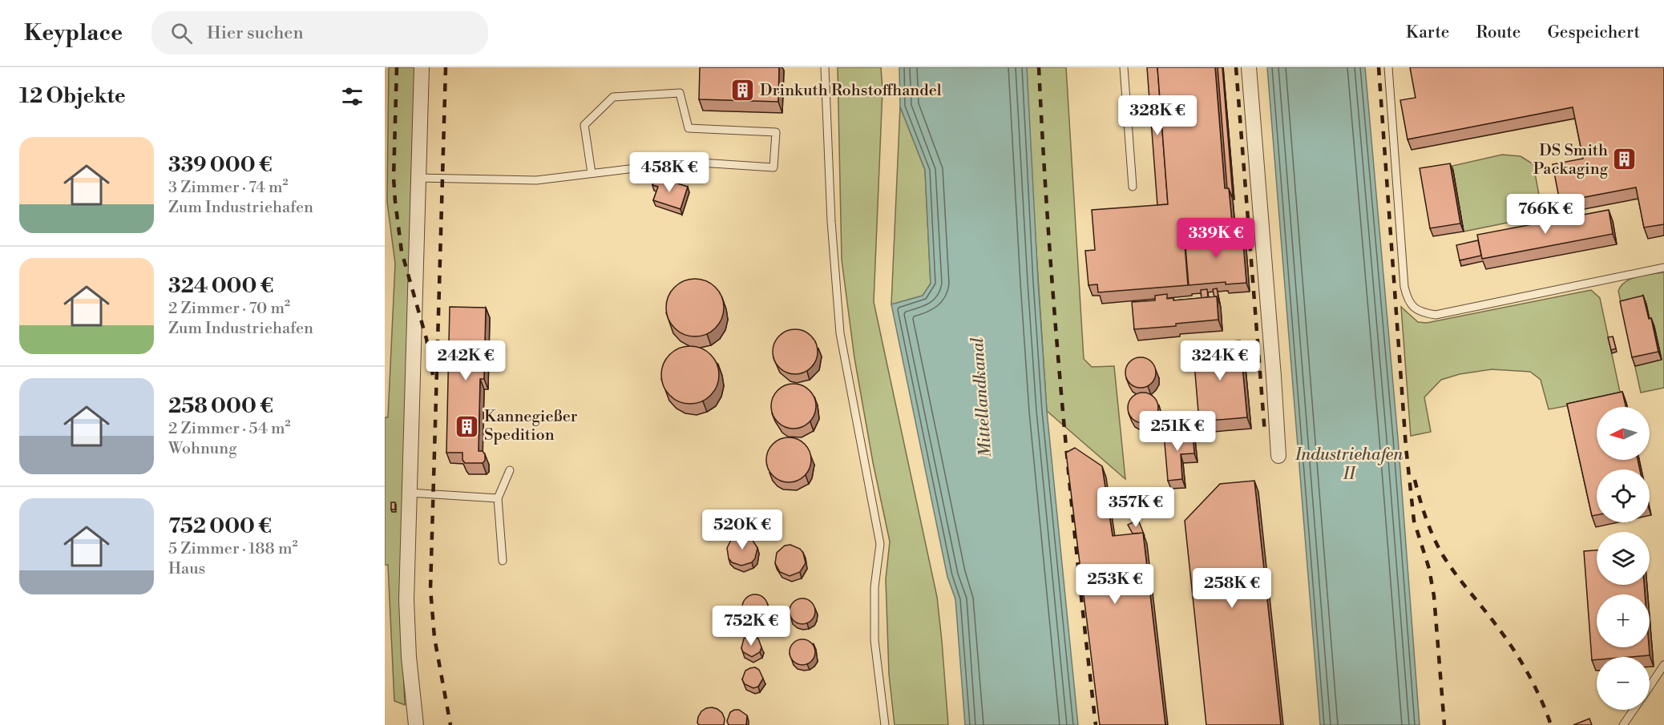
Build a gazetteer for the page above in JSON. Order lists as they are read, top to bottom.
{
  "water": ["Mittellandkanal", "Industriehafen II"],
  "places": {
    "building": ["Drinkuth Rohstoffhandel", "DS Smith Packaging", "Kannegießer Spedition"]
  },
  "north": "left",
  "page": {
    "header": "Keyplace",
    "search": "Hier suchen",
    "nav": ["Karte", "Route", "Gespeichert"],
    "heading": "12 Objekte",
    "price": [
      "328K €",
      "458K €",
      "766K €",
      "339K €",
      "242K €",
      "324K €",
      "251K €",
      "357K €",
      "520K €",
      "253K €",
      "258K €",
      "752K €"
    ],
    "list": [
      {
        "name": "339 000 €",
        "note": "3 Zimmer · 74 m² · Zum Industriehafen"
      },
      {
        "name": "324 000 €",
        "note": "2 Zimmer · 70 m² · Zum Industriehafen"
      },
      {
        "name": "258 000 €",
        "note": "2 Zimmer · 54 m² · Wohnung"
      },
      {
        "name": "752 000 €",
        "note": "5 Zimmer · 188 m² · Haus"
      }
    ],
    "map_buttons": ["+", "−"]
  }
}
